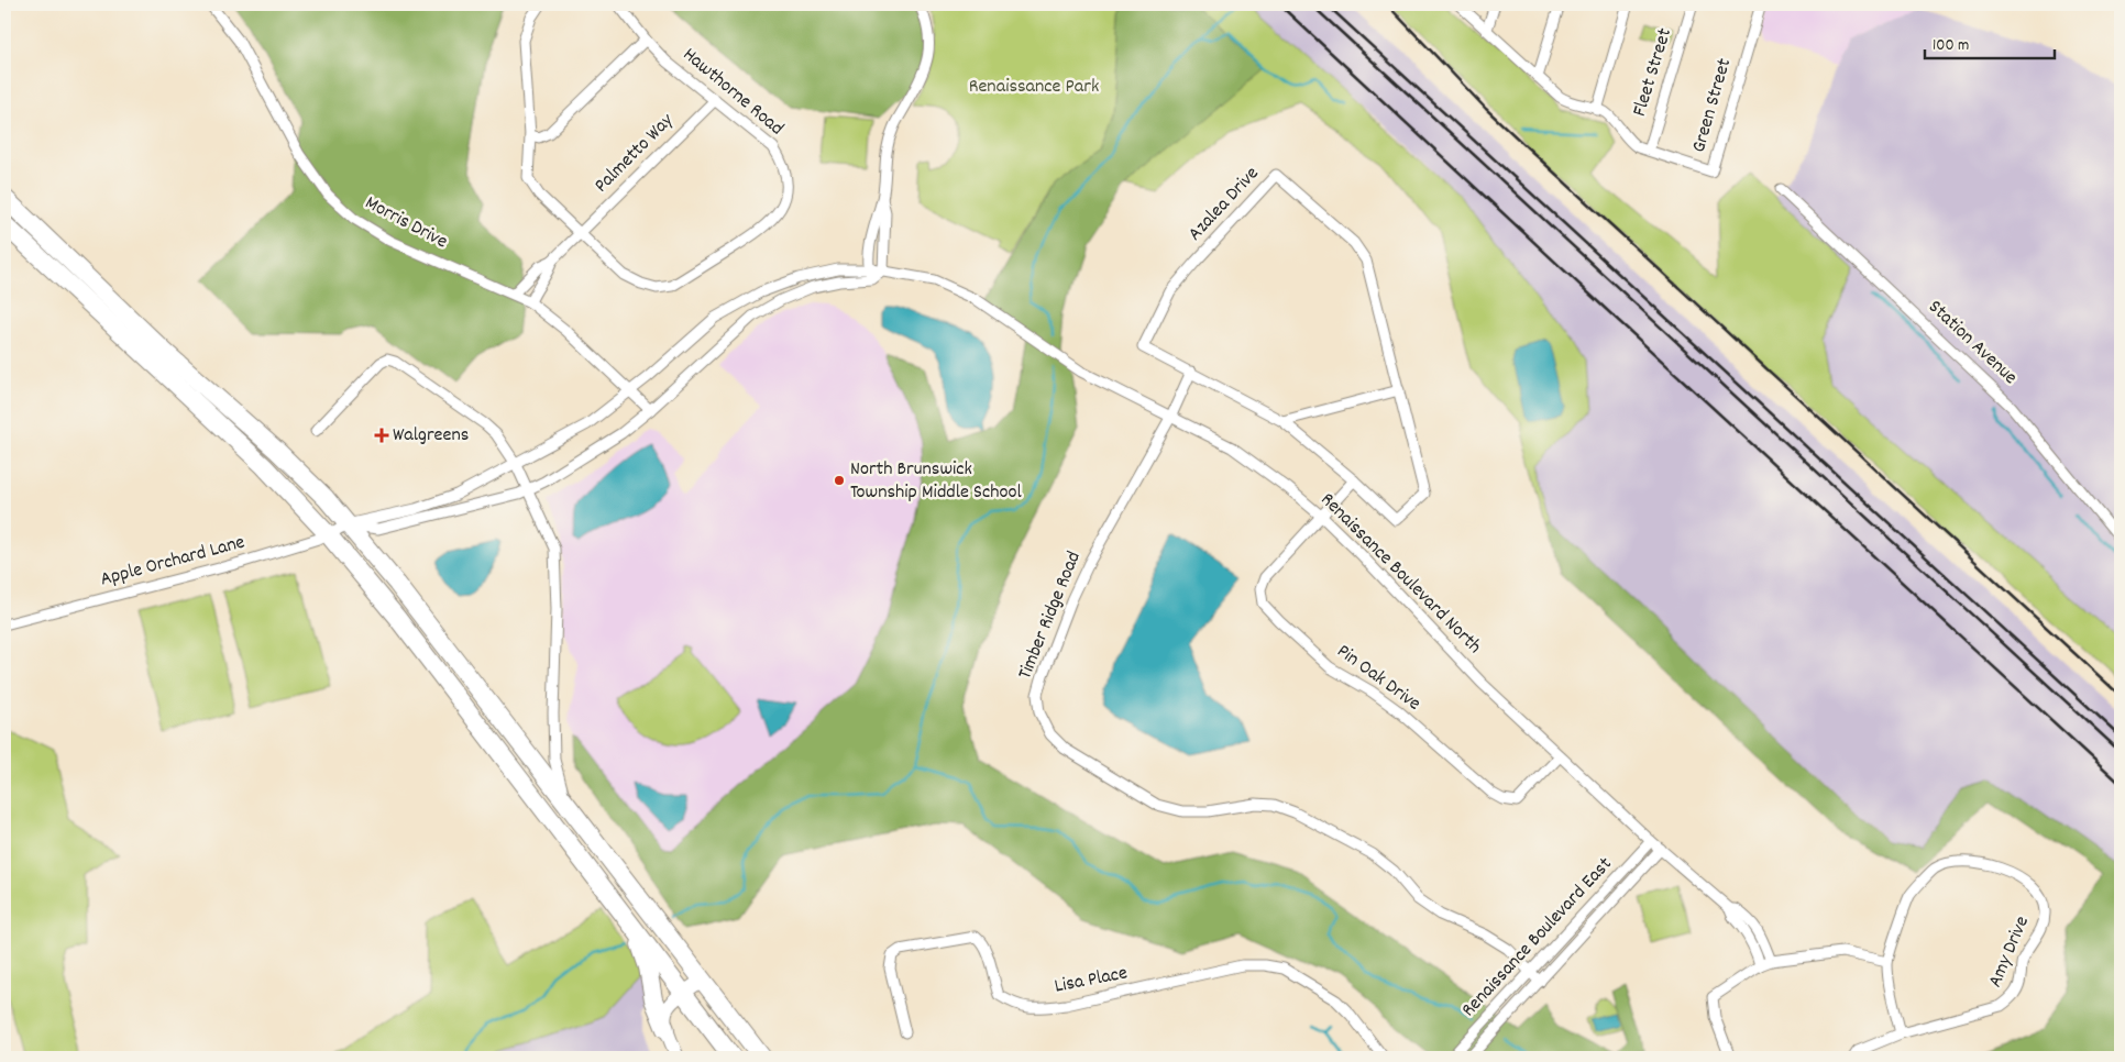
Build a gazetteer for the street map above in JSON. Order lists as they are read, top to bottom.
{
  "streets": {
    "street": [
      "Fleet Street",
      "Hawthorne Road",
      "Green Street",
      "Palmetto Way",
      "Azalea Drive",
      "Morris Drive",
      "Station Avenue",
      "Apple Orchard Lane",
      "Renaissance Boulevard North",
      "Timber Ridge Road",
      "Pin Oak Drive",
      "Renaissance Boulevard East",
      "Amy Drive",
      "Lisa Place"
    ]
  },
  "crossings": [
    ["Fleet Street", "Green Street"],
    ["Hawthorne Road", "Palmetto Way"],
    ["Morris Drive", "Renaissance Boulevard North"],
    ["Apple Orchard Lane", "Renaissance Boulevard North"],
    ["Renaissance Boulevard North", "Timber Ridge Road"],
    ["Renaissance Boulevard North", "Pin Oak Drive"],
    ["Renaissance Boulevard North", "Renaissance Boulevard East"],
    ["Timber Ridge Road", "Renaissance Boulevard East"]
  ],
  "parks": ["Renaissance Park"],
  "places": {
    "health": ["Walgreens"],
    "other": ["North Brunswick Township Middle School"]
  },
  "scale_bar": "100 m"
}
